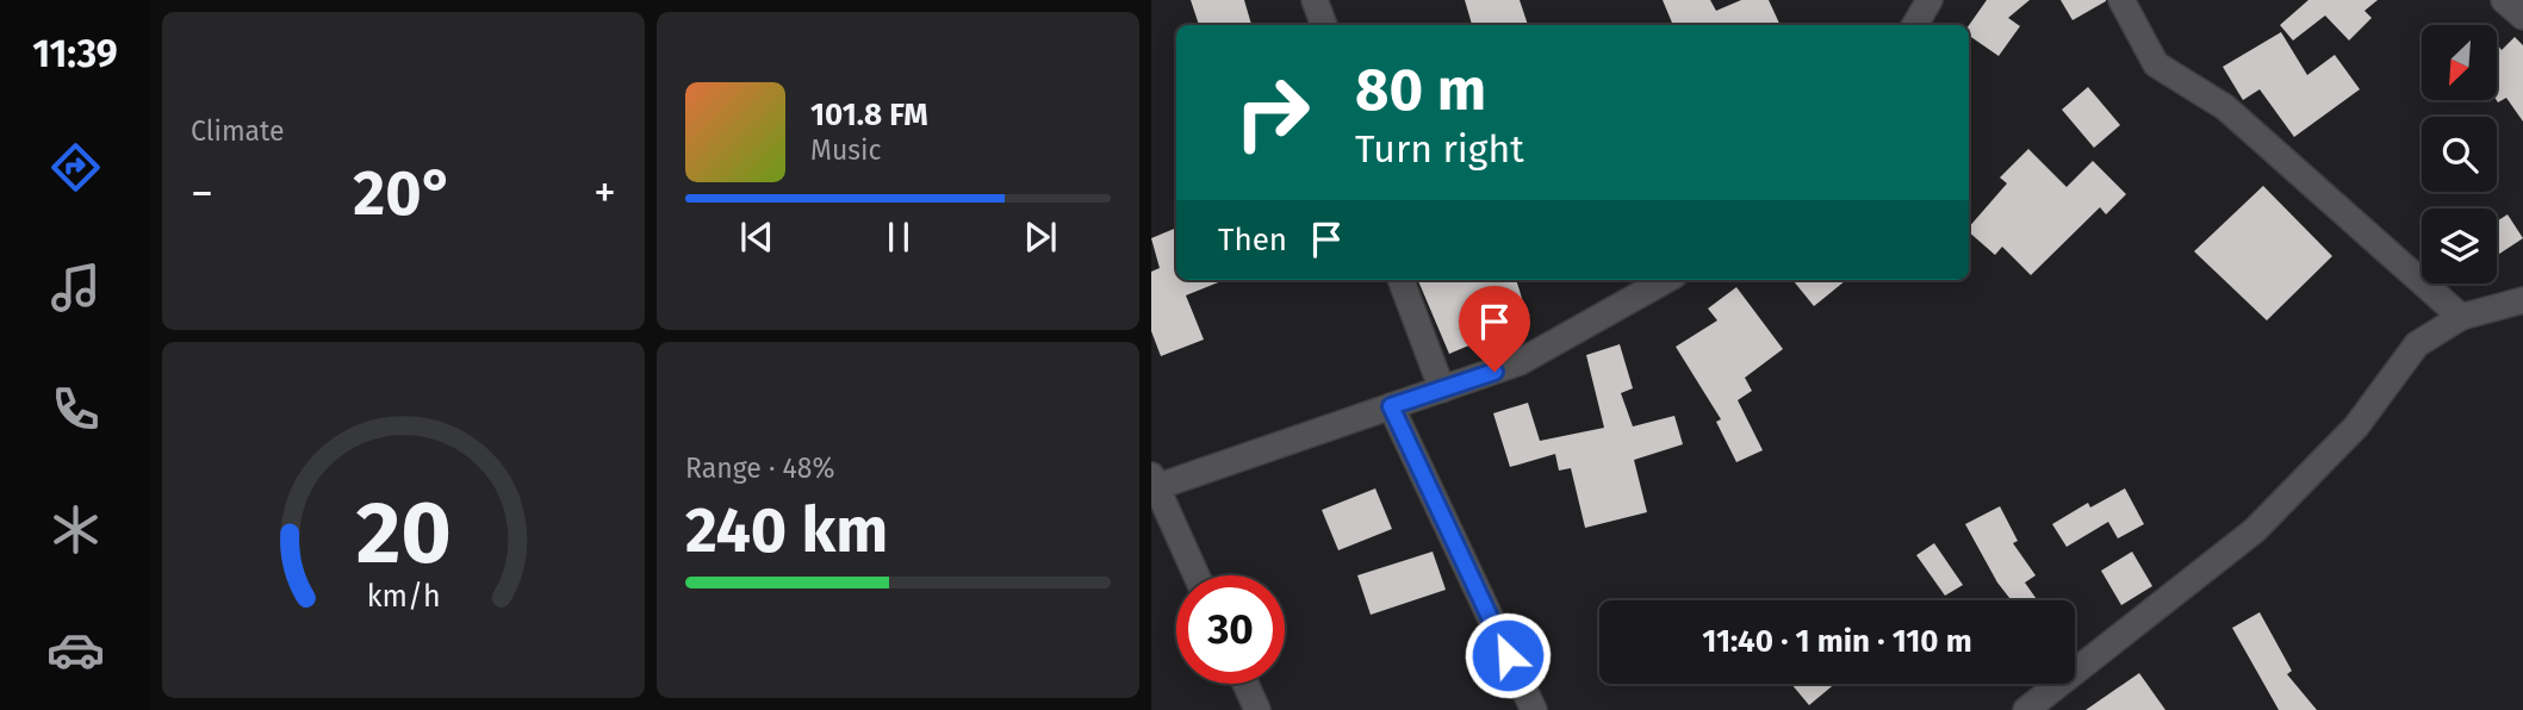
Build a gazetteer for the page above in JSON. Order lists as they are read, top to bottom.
{
  "north": "bottom left",
  "page": {
    "tabs": "11:39",
    "tile": [
      "Climate",
      ["Range · 48%", "240 km"]
    ],
    "turn": ["80 m", "Turn right"],
    "song": ["101.8 FM", "Music"],
    "heat": ["−", "20°", "+"],
    "then": "Then",
    "limit": "30",
    "trip": "11:40 · 1 min · 110 m",
    "gauge": ["20", "km/h"]
  }
}
